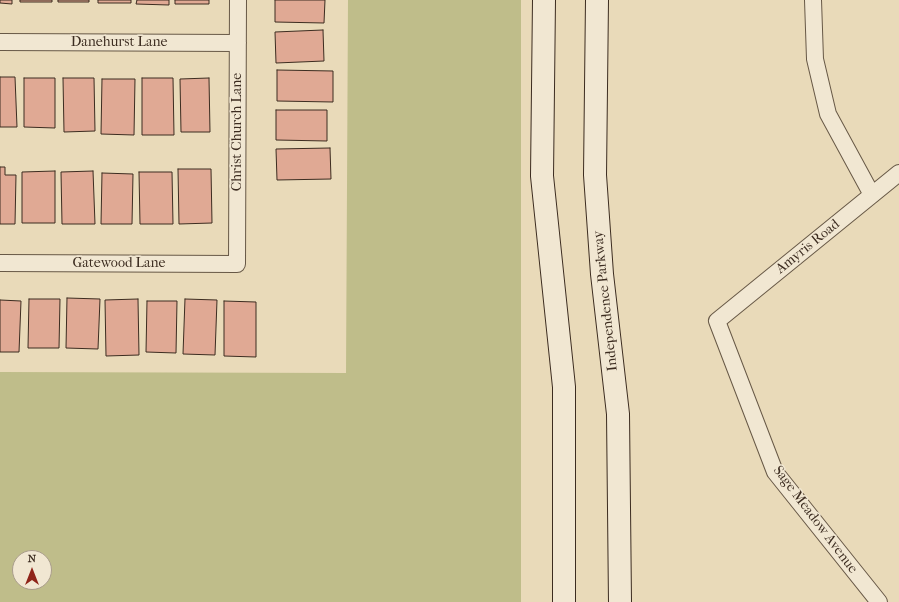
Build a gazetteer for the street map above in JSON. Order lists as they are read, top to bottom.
{
  "streets": {
    "main road": ["Independence Parkway"],
    "street": [
      "Danehurst Lane",
      "Christ Church Lane",
      "Amyris Road",
      "Gatewood Lane",
      "Sage Meadow Avenue"
    ]
  },
  "crossings": [
    ["Danehurst Lane", "Christ Church Lane"],
    ["Christ Church Lane", "Gatewood Lane"],
    ["Amyris Road", "Sage Meadow Avenue"]
  ],
  "north": "top"
}
